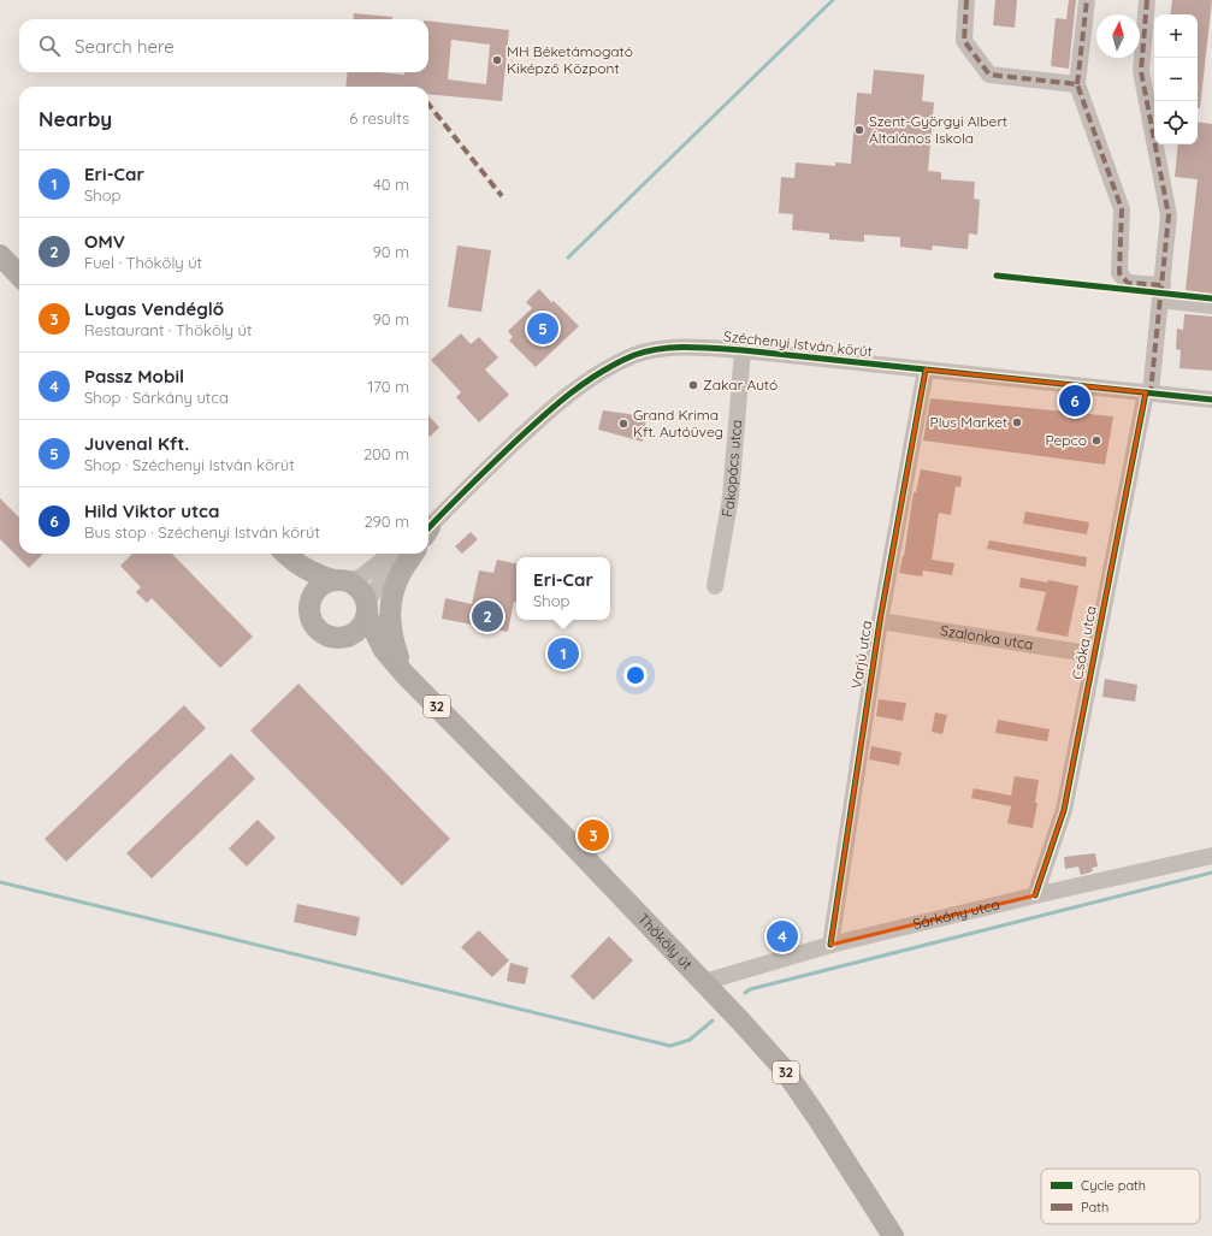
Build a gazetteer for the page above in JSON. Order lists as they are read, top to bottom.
{
  "streets": {
    "main road": ["32", "Thököly út"],
    "street": [
      "Széchenyi István körút",
      "Fakopács utca",
      "Szalonka utca",
      "Csóka utca",
      "Varjú utca",
      "Sárkány utca"
    ]
  },
  "crossings": [
    ["Széchenyi István körút", "Fakopács utca"],
    ["Széchenyi István körút", "Csóka utca"],
    ["Széchenyi István körút", "Varjú utca"],
    ["Szalonka utca", "Csóka utca"],
    ["Szalonka utca", "Varjú utca"],
    ["Csóka utca", "Sárkány utca"],
    ["Varjú utca", "Sárkány utca"],
    ["32", "Thököly út"],
    ["Sárkány utca", "Thököly út"]
  ],
  "places": [
    "MH Béketámogató Kiképző Központ",
    "Szent-Györgyi Albert Általános Iskola",
    "Zakar Autó",
    "Plus Market",
    "Grand Krima Kft. Autóüveg",
    "Pepco"
  ],
  "legend": ["Cycle path", "Path"],
  "north": "top",
  "page": {
    "map_buttons": ["+", "−"],
    "search": "Search here",
    "heading": ["Nearby", "6 results"],
    "list": [
      {
        "mark": "1",
        "name": "Eri-Car",
        "note": "Shop",
        "value": "40 m"
      },
      {
        "mark": "2",
        "name": "OMV",
        "note": "Fuel · Thököly út",
        "value": "90 m"
      },
      {
        "mark": "3",
        "name": "Lugas Vendéglő",
        "note": "Restaurant · Thököly út",
        "value": "90 m"
      },
      {
        "mark": "4",
        "name": "Passz Mobil",
        "note": "Shop · Sárkány utca",
        "value": "170 m"
      },
      {
        "mark": "5",
        "name": "Juvenal Kft.",
        "note": "Shop · Széchenyi István körút",
        "value": "200 m"
      },
      {
        "mark": "6",
        "name": "Hild Viktor utca",
        "note": "Bus stop · Széchenyi István körút",
        "value": "290 m"
      }
    ],
    "pins": [
      "5",
      "6",
      "2",
      "1",
      "3",
      "4"
    ],
    "popup": ["Eri-Car", "Shop"]
  }
}
